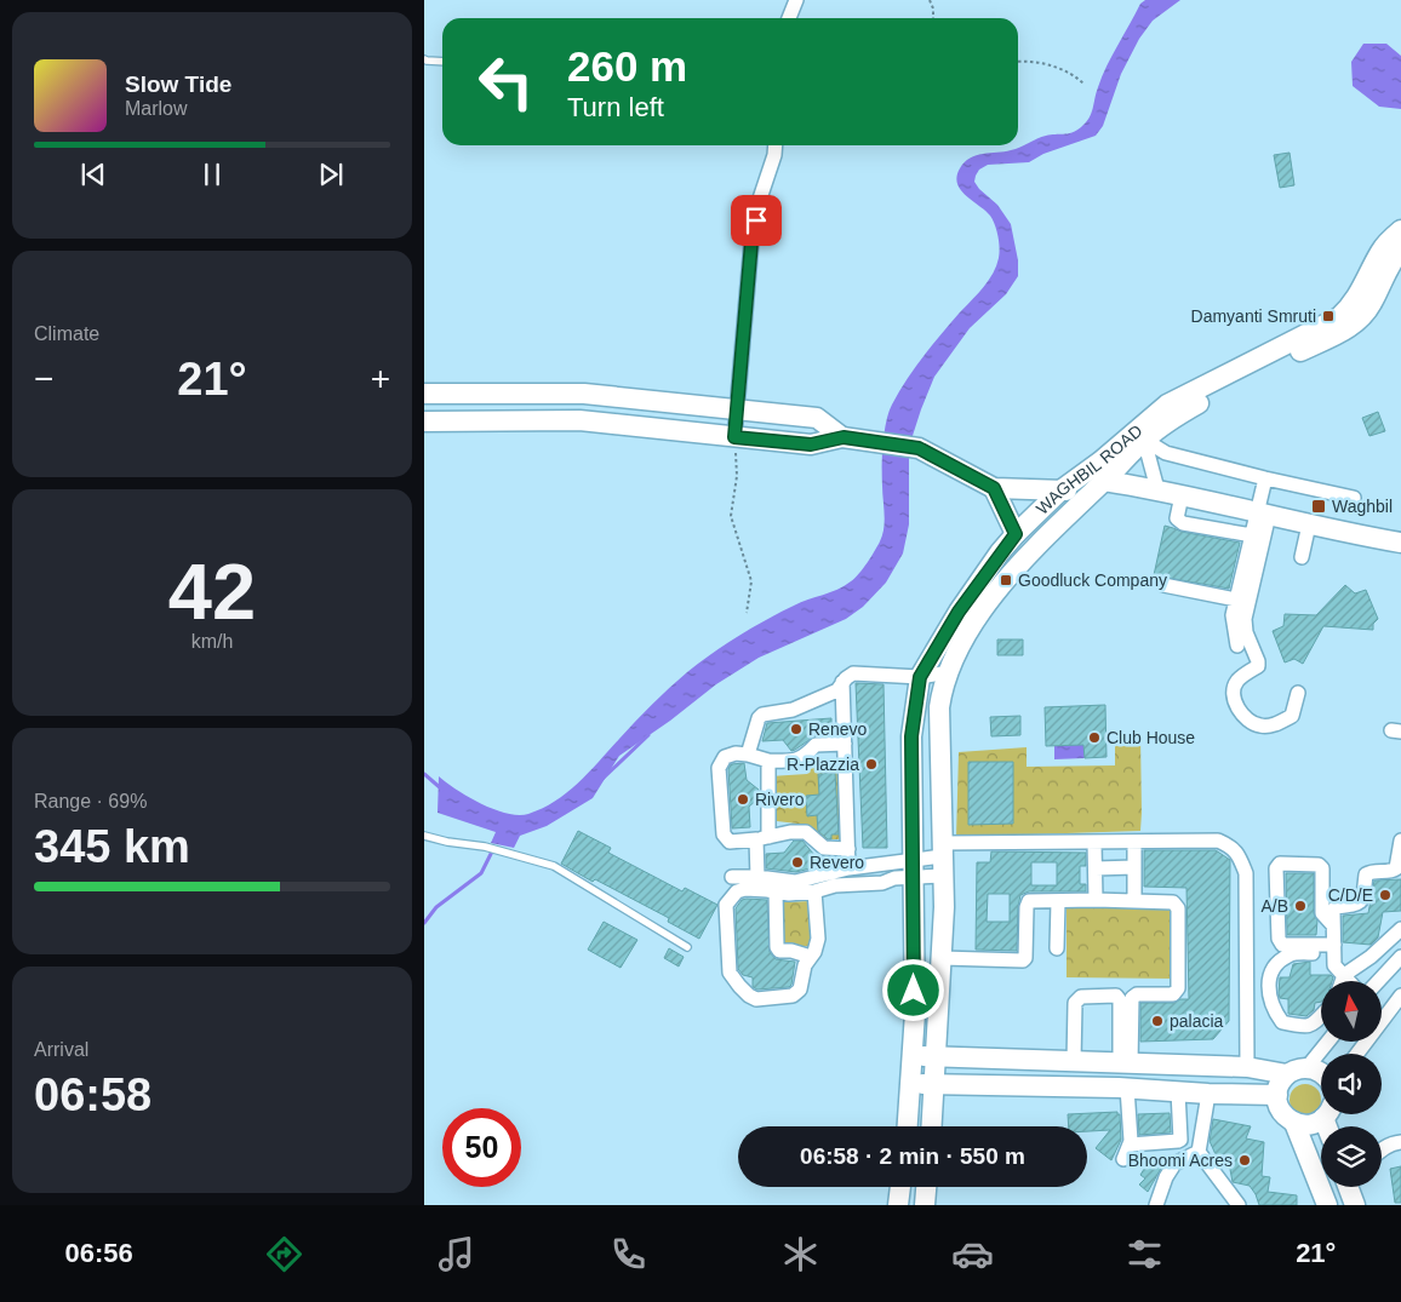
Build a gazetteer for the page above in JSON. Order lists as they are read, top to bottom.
{
  "streets": {
    "main road": ["WAGHBIL ROAD"]
  },
  "places": {
    "transit": ["Damyanti Smruti", "Waghbil", "Goodluck Company"],
    "other": [
      "Renevo",
      "Club House",
      "R-Plazzia",
      "Rivero",
      "Revero",
      "C/D/E",
      "A/B",
      "palacia",
      "Bhoomi Acres"
    ]
  },
  "north": "top",
  "page": {
    "turn": ["260 m", "Turn left"],
    "song": ["Slow Tide", "Marlow"],
    "tile": [
      "Climate",
      ["42", "km/h"],
      ["Range · 69%", "345 km"],
      ["Arrival", "06:58"]
    ],
    "heat": ["−", "21°", "+"],
    "limit": "50",
    "trip": "06:58 · 2 min · 550 m",
    "tabs": ["06:56", "21°"]
  }
}
